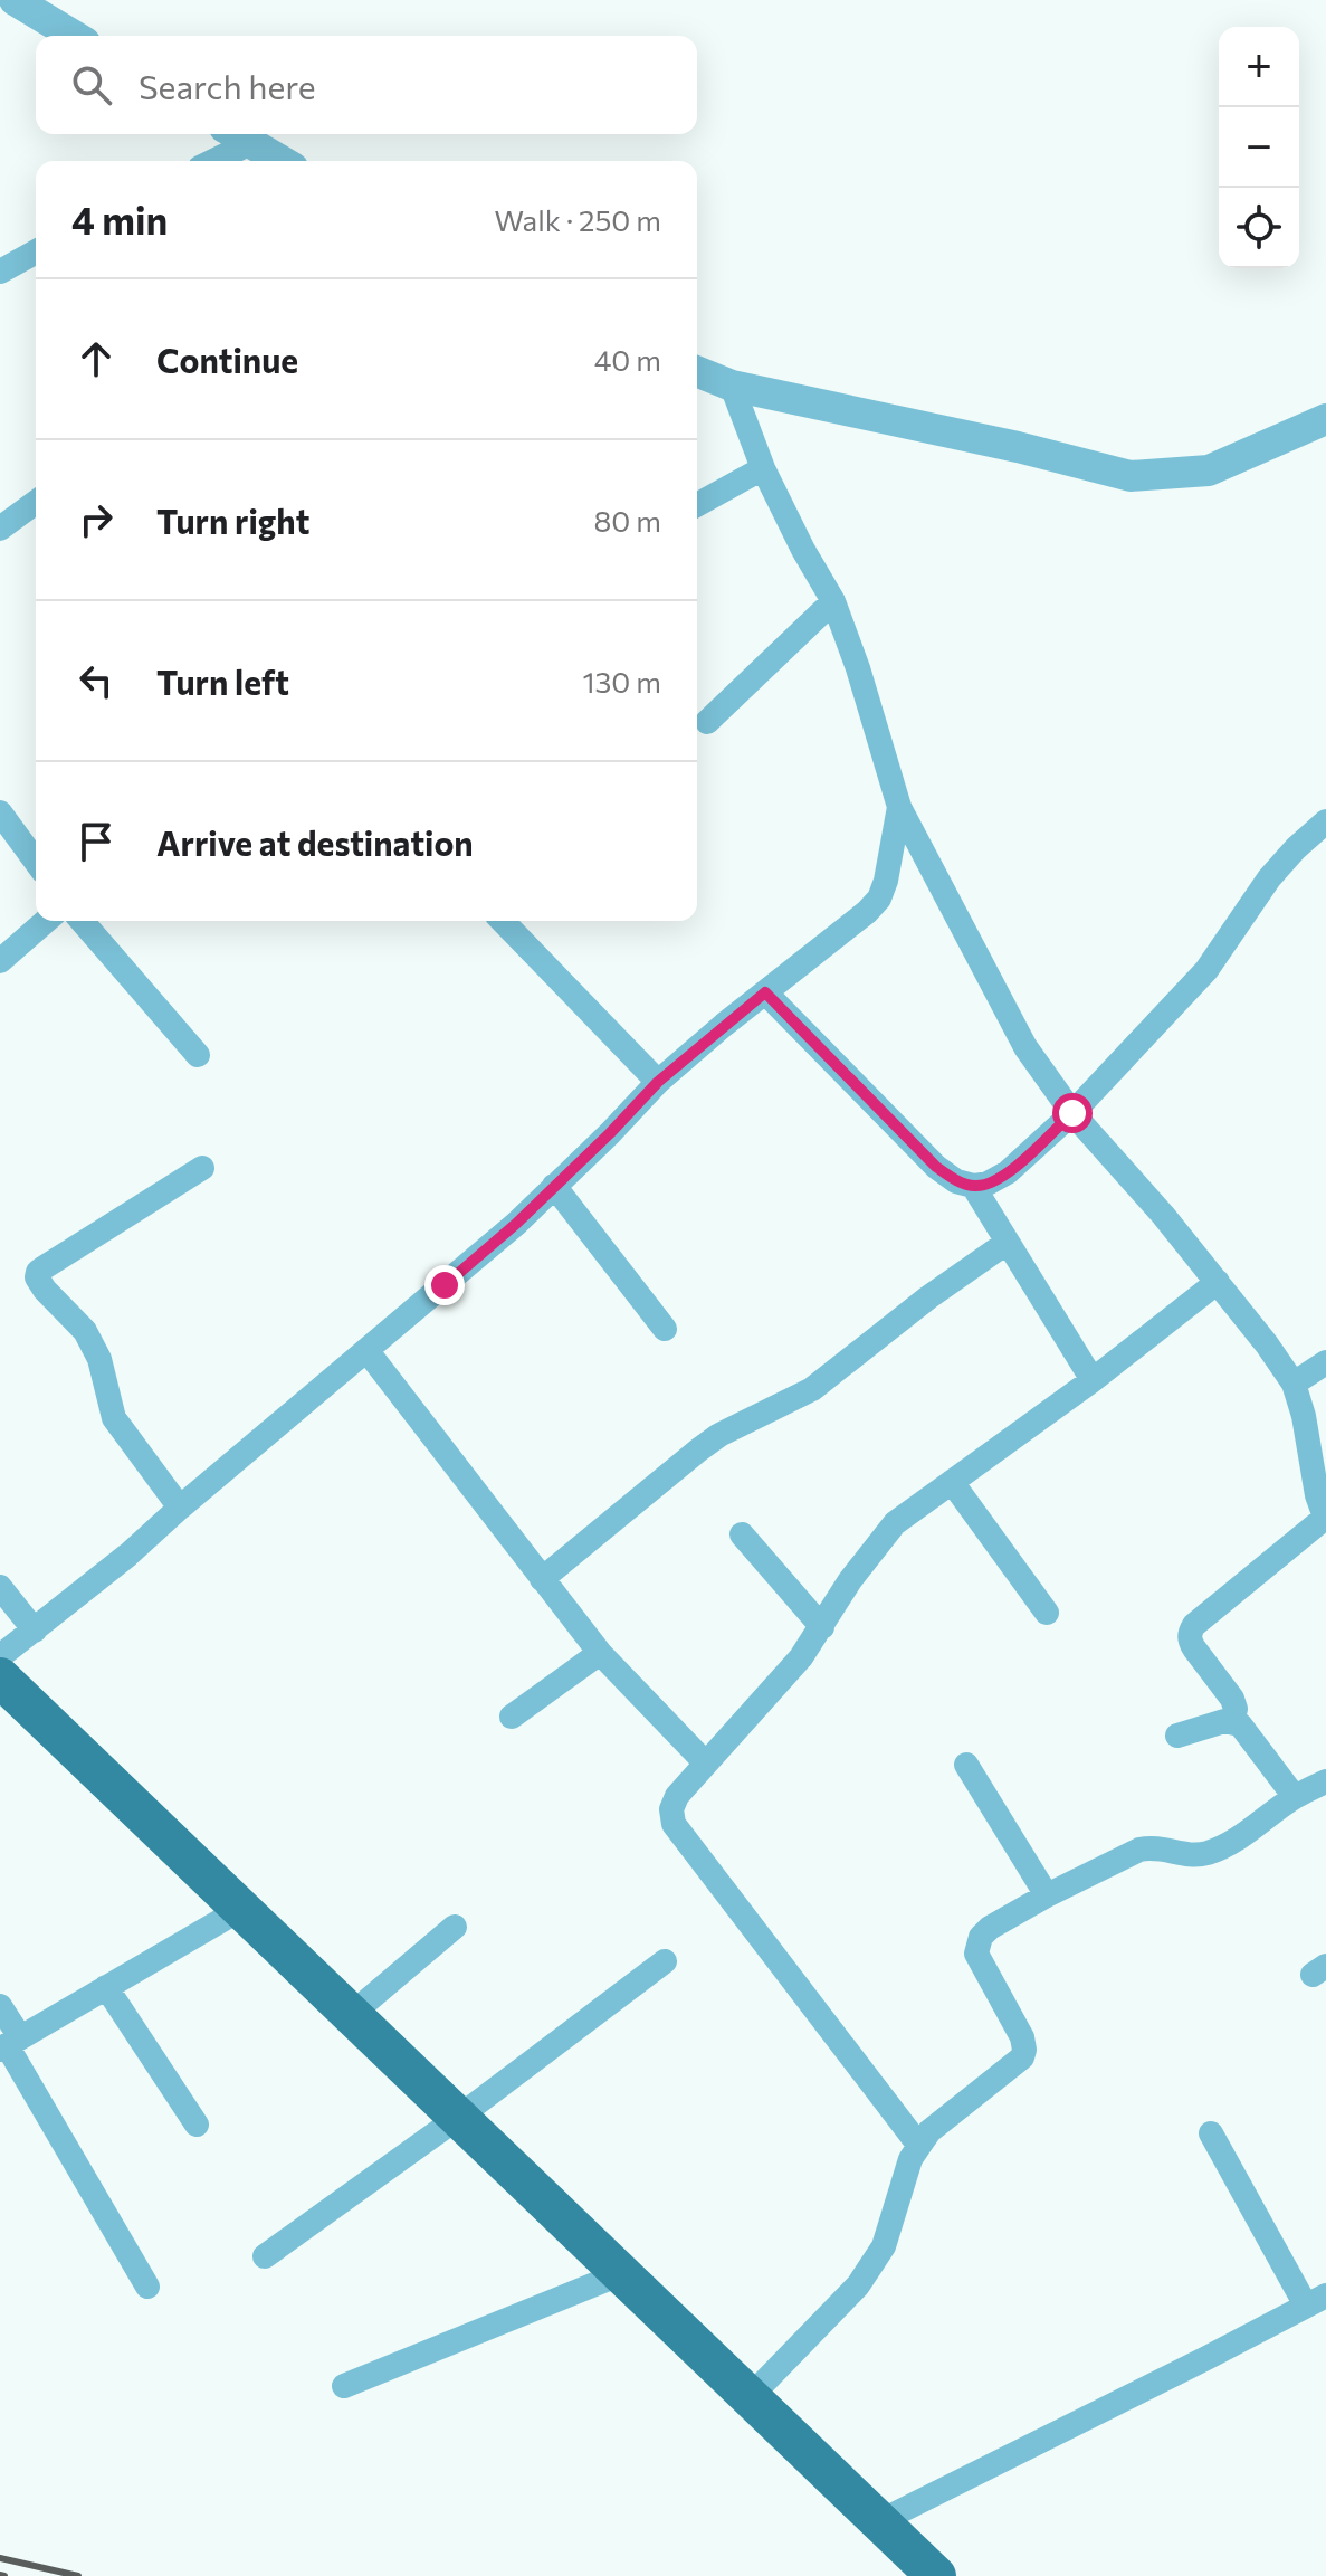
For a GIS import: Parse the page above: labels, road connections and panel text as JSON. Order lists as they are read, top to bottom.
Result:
{
  "page": {
    "map_buttons": ["+", "−"],
    "search": "Search here",
    "heading": ["4 min", "Walk · 250 m"],
    "list": [
      ["Continue", "40 m"],
      ["Turn right", "80 m"],
      ["Turn left", "130 m"],
      "Arrive at destination"
    ]
  }
}
